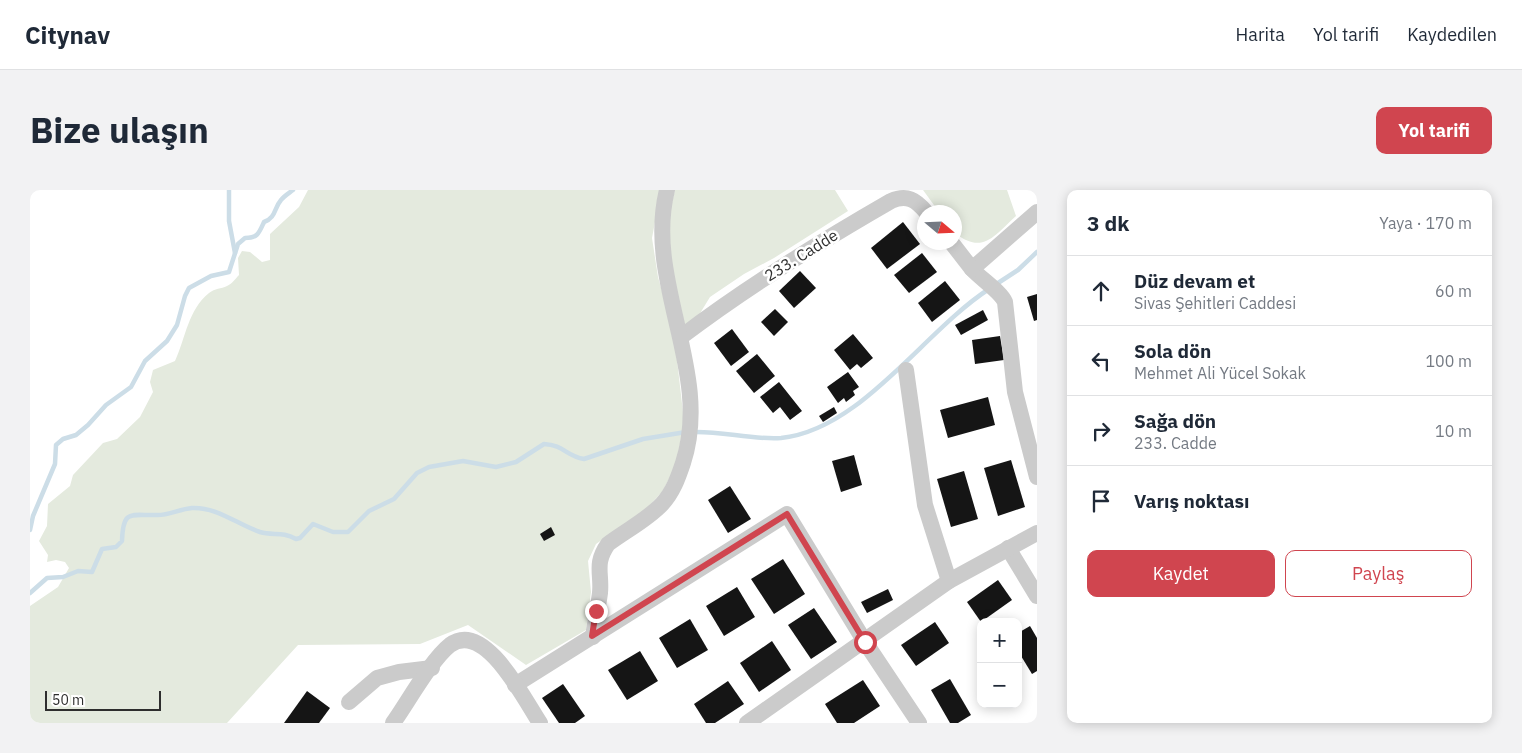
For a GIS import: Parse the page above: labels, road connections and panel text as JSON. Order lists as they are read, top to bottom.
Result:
{
  "streets": {
    "street": ["233. Cadde"]
  },
  "scale_bar": "50 m",
  "north": "right",
  "page": {
    "header": "Citynav",
    "nav": ["Harita", "Yol tarifi", "Kaydedilen"],
    "title": "Bize ulaşın",
    "buttons": [
      "Yol tarifi",
      ["Kaydet", "Paylaş"]
    ],
    "heading": ["3 dk", "Yaya · 170 m"],
    "list": [
      ["Düz devam et", "Sivas Şehitleri Caddesi", "60 m"],
      ["Sola dön", "Mehmet Ali Yücel Sokak", "100 m"],
      ["Sağa dön", "233. Cadde", "10 m"],
      "Varış noktası"
    ],
    "map_buttons": ["+", "−"],
    "scale": "50 m"
  }
}
